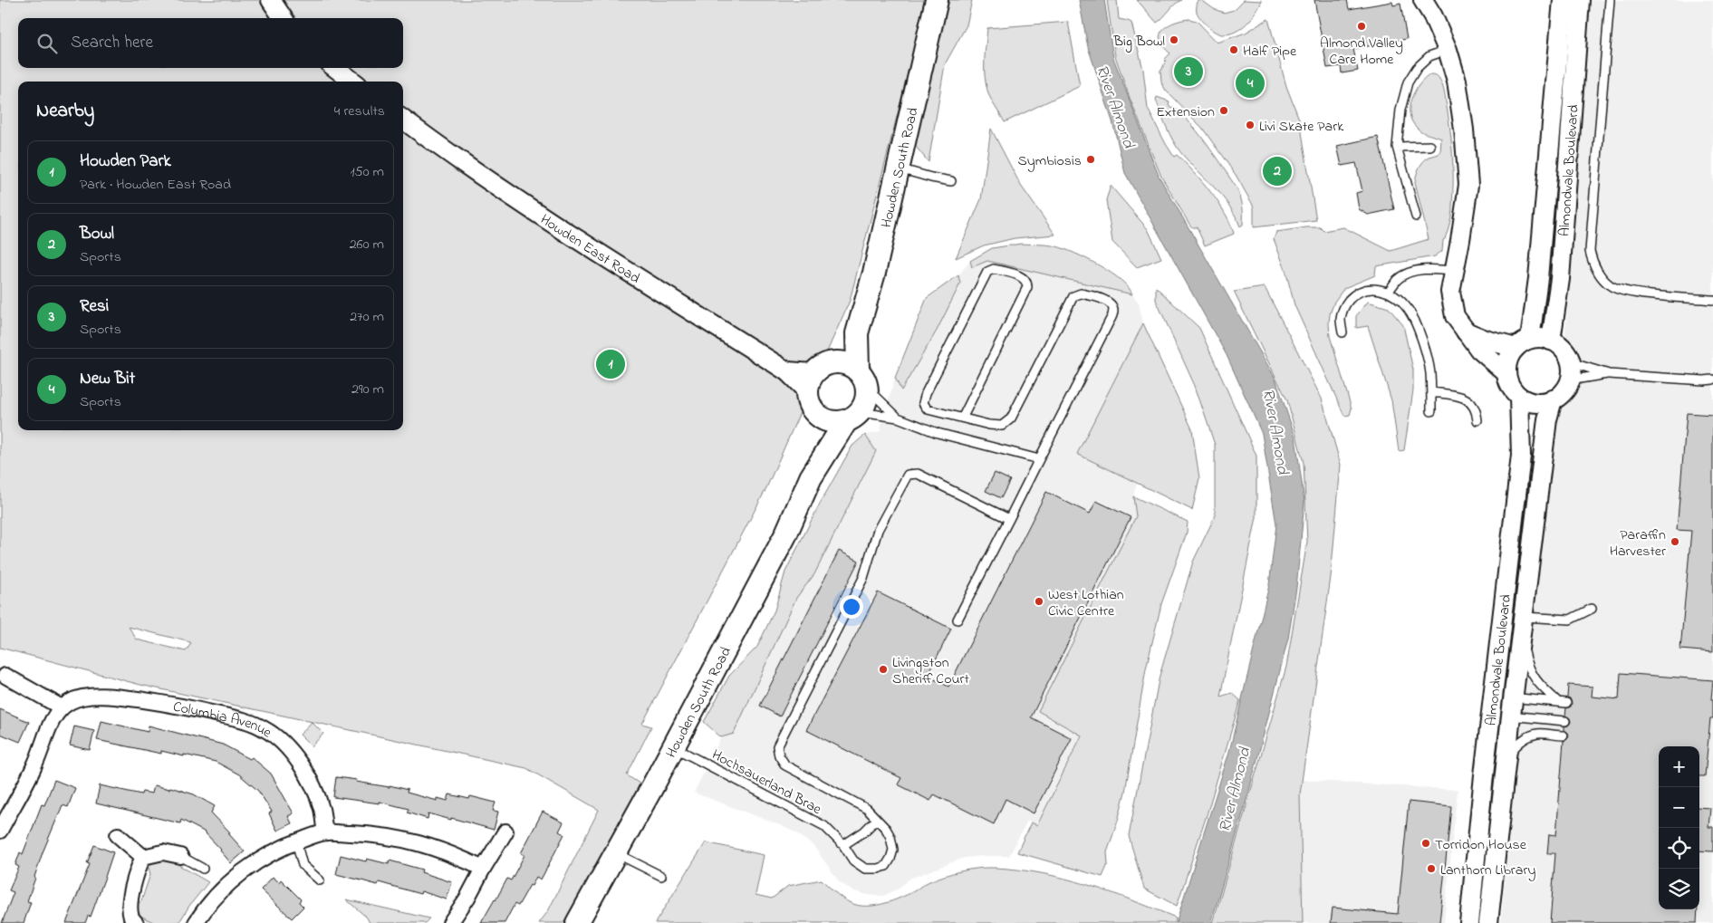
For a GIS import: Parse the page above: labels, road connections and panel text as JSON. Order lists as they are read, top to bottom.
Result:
{
  "streets": {
    "main road": ["Howden South Road"],
    "street": ["Almondvale Boulevard", "Howden East Road", "Columbia Avenue"],
    "lane": ["Hochsauerland Brae"]
  },
  "crossings": [
    ["Howden South Road", "Howden East Road"],
    ["Howden South Road", "Hochsauerland Brae"]
  ],
  "water": ["River Almond"],
  "places": [
    "Almond Valley Care Home",
    "Big Bowl",
    "Half Pipe",
    "Extension",
    "Livi Skate Park",
    "Symbiosis",
    "Paraffin Harvester",
    "West Lothian Civic Centre",
    "Livingston Sheriff Court",
    "Torridon House",
    "Lanthorn Library"
  ],
  "page": {
    "search": "Search here",
    "pins": [
      "3",
      "4",
      "2",
      "1"
    ],
    "heading": ["Nearby", "4 results"],
    "list": [
      {
        "mark": "1",
        "name": "Howden Park",
        "note": "Park · Howden East Road",
        "value": "150 m"
      },
      {
        "mark": "2",
        "name": "Bowl",
        "note": "Sports",
        "value": "260 m"
      },
      {
        "mark": "3",
        "name": "Resi",
        "note": "Sports",
        "value": "270 m"
      },
      {
        "mark": "4",
        "name": "New Bit",
        "note": "Sports",
        "value": "290 m"
      }
    ],
    "map_buttons": ["+", "−"]
  }
}
